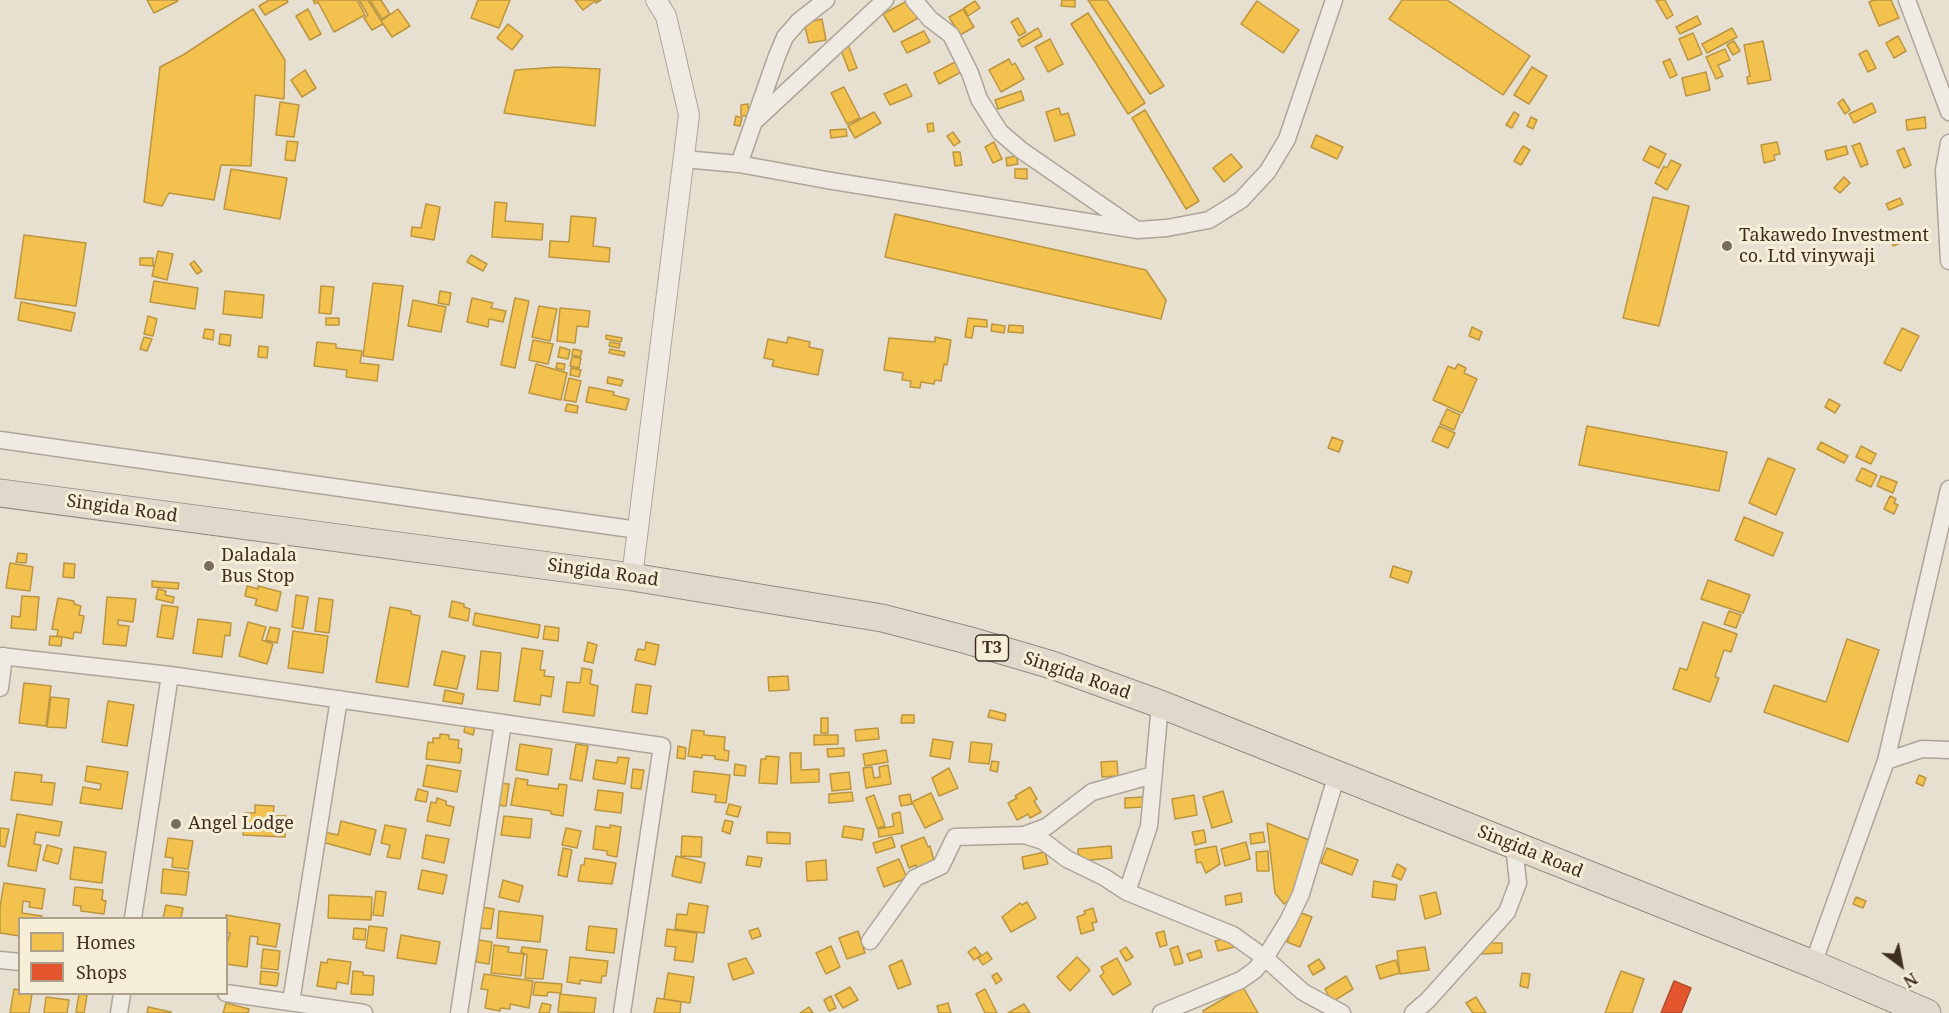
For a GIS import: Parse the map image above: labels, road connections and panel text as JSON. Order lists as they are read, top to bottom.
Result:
{
  "streets": {
    "highway": ["Singida Road", "T3"]
  },
  "places": ["Takawedo Investment co. Ltd vinywaji", "Daladala Bus Stop", "Angel Lodge"],
  "legend": ["Homes", "Shops"],
  "north": "bottom right"
}
